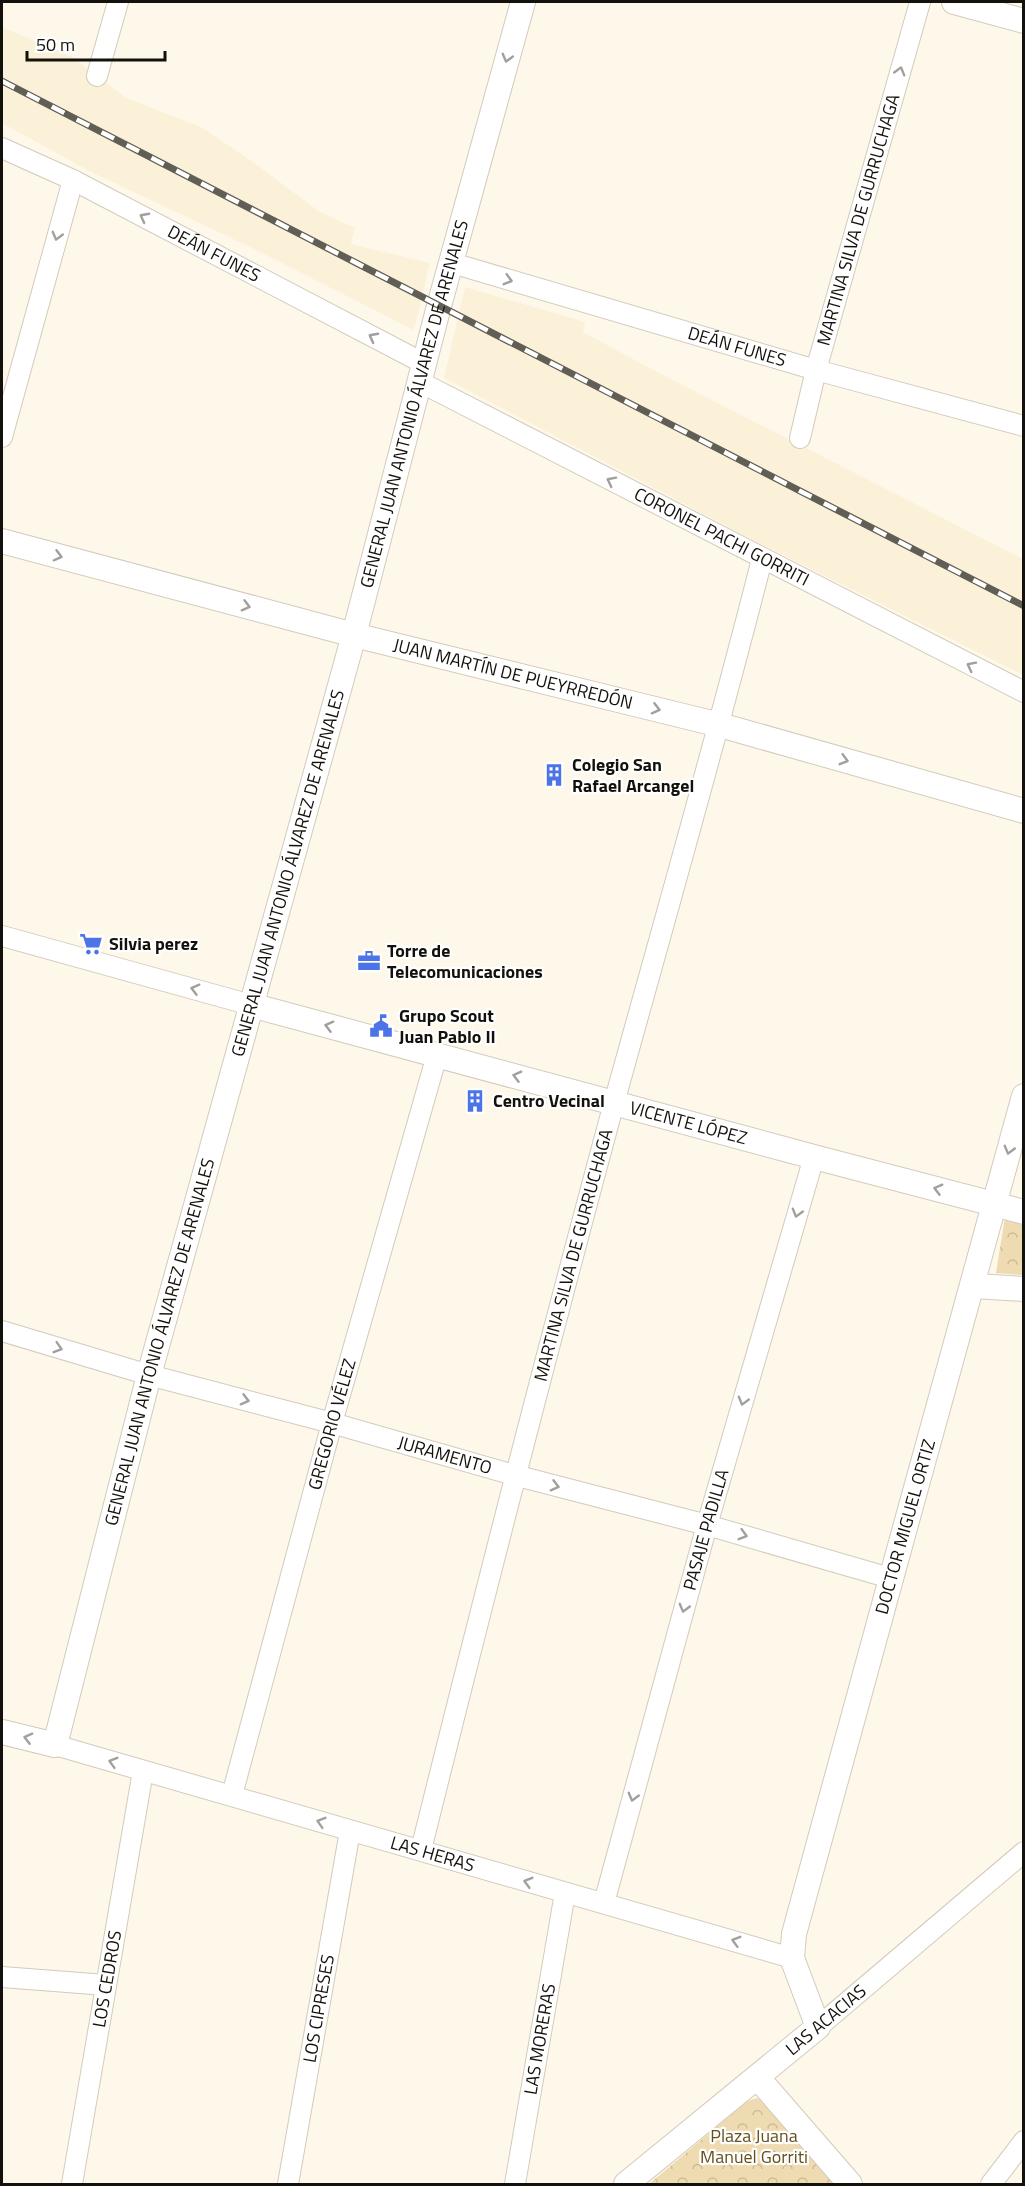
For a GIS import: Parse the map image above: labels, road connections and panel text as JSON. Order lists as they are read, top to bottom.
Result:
{
  "streets": {
    "street": [
      "MARTINA SILVA DE GURRUCHAGA",
      "DEÁN FUNES",
      "GENERAL JUAN ANTONIO ÁLVAREZ DE ARENALES",
      "CORONEL PACHI GORRITI",
      "JUAN MARTÍN DE PUEYRREDÓN",
      "VICENTE LÓPEZ",
      "GREGORIO VÉLEZ",
      "JURAMENTO",
      "DOCTOR MIGUEL ORTIZ",
      "PASAJE PADILLA",
      "LAS HERAS",
      "LOS CEDROS",
      "LOS CIPRESES",
      "LAS ACACIAS",
      "LAS MORERAS"
    ]
  },
  "crossings": [
    ["MARTINA SILVA DE GURRUCHAGA", "DEÁN FUNES"],
    ["MARTINA SILVA DE GURRUCHAGA", "CORONEL PACHI GORRITI"],
    ["MARTINA SILVA DE GURRUCHAGA", "JUAN MARTÍN DE PUEYRREDÓN"],
    ["MARTINA SILVA DE GURRUCHAGA", "VICENTE LÓPEZ"],
    ["MARTINA SILVA DE GURRUCHAGA", "JURAMENTO"],
    ["MARTINA SILVA DE GURRUCHAGA", "LAS HERAS"],
    ["DEÁN FUNES", "GENERAL JUAN ANTONIO ÁLVAREZ DE ARENALES"],
    ["DEÁN FUNES", "CORONEL PACHI GORRITI"],
    ["GENERAL JUAN ANTONIO ÁLVAREZ DE ARENALES", "CORONEL PACHI GORRITI"],
    ["GENERAL JUAN ANTONIO ÁLVAREZ DE ARENALES", "JUAN MARTÍN DE PUEYRREDÓN"],
    ["GENERAL JUAN ANTONIO ÁLVAREZ DE ARENALES", "VICENTE LÓPEZ"],
    ["GENERAL JUAN ANTONIO ÁLVAREZ DE ARENALES", "JURAMENTO"],
    ["GENERAL JUAN ANTONIO ÁLVAREZ DE ARENALES", "LAS HERAS"],
    ["VICENTE LÓPEZ", "GREGORIO VÉLEZ"],
    ["VICENTE LÓPEZ", "DOCTOR MIGUEL ORTIZ"],
    ["VICENTE LÓPEZ", "PASAJE PADILLA"],
    ["GREGORIO VÉLEZ", "JURAMENTO"],
    ["GREGORIO VÉLEZ", "LAS HERAS"],
    ["JURAMENTO", "DOCTOR MIGUEL ORTIZ"],
    ["JURAMENTO", "PASAJE PADILLA"],
    ["DOCTOR MIGUEL ORTIZ", "LAS HERAS"],
    ["PASAJE PADILLA", "LAS HERAS"],
    ["LAS HERAS", "LOS CEDROS"],
    ["LAS HERAS", "LOS CIPRESES"],
    ["LAS HERAS", "LAS MORERAS"]
  ],
  "one_way": [
    "CORONEL PACHI GORRITI",
    "JUAN MARTÍN DE PUEYRREDÓN",
    "VICENTE LÓPEZ",
    "JURAMENTO",
    "PASAJE PADILLA",
    "LAS HERAS"
  ],
  "parks": ["Plaza Juana Manuel Gorriti"],
  "places": {
    "building": ["Colegio San Rafael Arcangel", "Centro Vecinal"],
    "supermarket": ["Silvia perez"],
    "office": ["Torre de Telecomunicaciones"],
    "public building": ["Grupo Scout Juan Pablo II"]
  },
  "scale_bar": "50 m"
}
